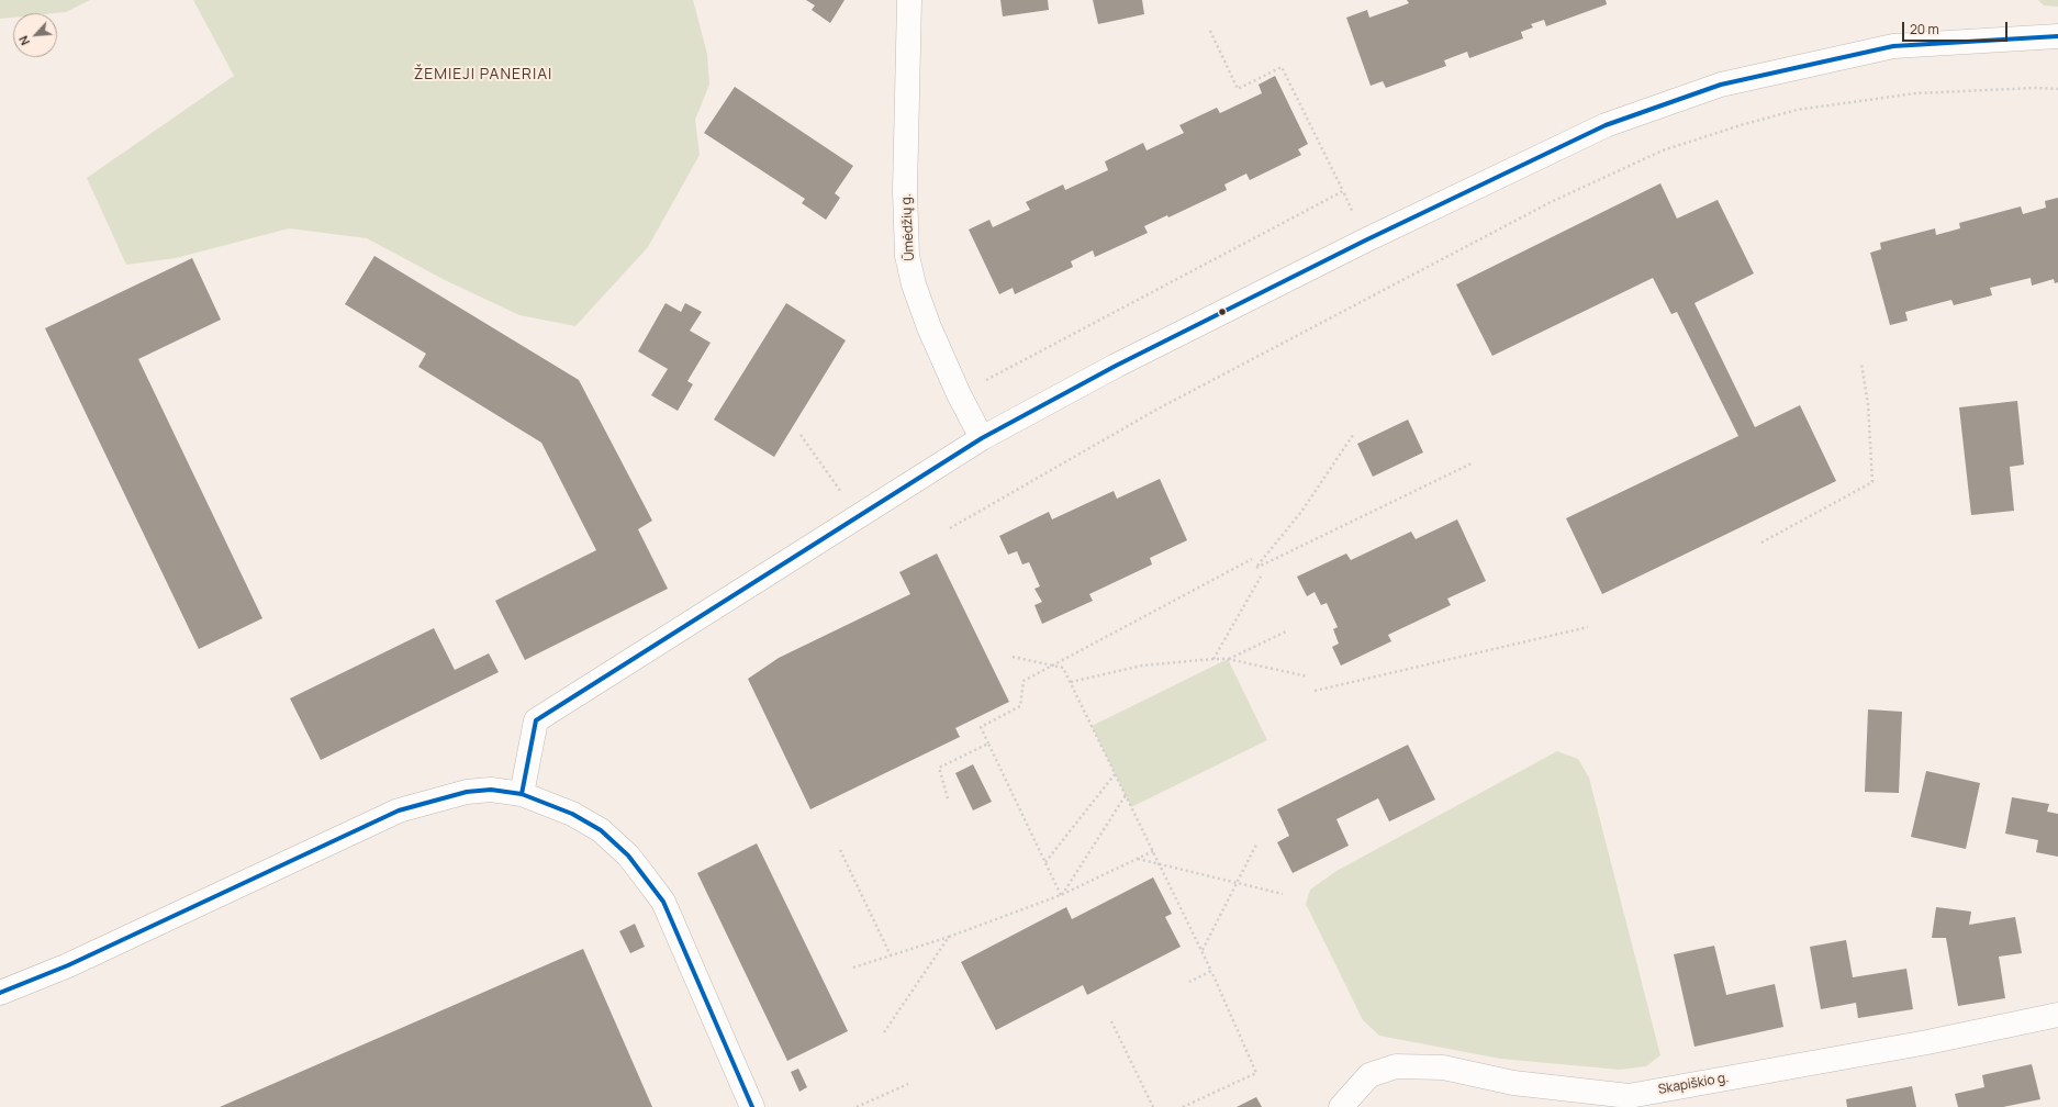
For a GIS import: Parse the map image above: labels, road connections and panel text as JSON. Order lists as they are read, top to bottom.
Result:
{
  "streets": {
    "street": ["Ūmėdžių g.", "Skapiškio g."]
  },
  "districts": ["ŽEMIEJI PANERIAI"],
  "scale_bar": "20 m",
  "north": "bottom left"
}
